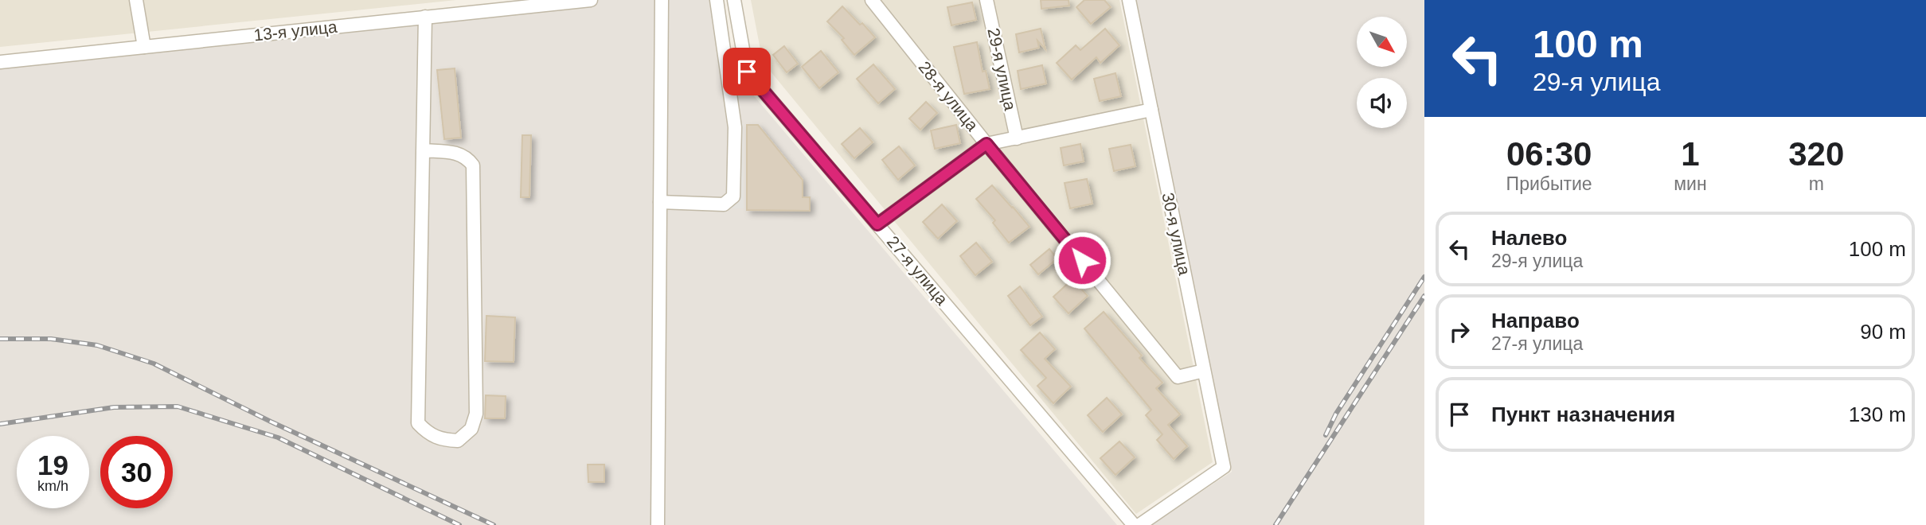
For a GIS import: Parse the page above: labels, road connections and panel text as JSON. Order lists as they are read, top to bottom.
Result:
{
  "streets": {
    "street": [
      "13-я улица",
      "29-я улица",
      "28-я улица",
      "30-я улица",
      "27-я улица"
    ]
  },
  "crossings": [
    ["28-я улица", "30-я улица"]
  ],
  "north": "bottom right",
  "page": {
    "turn": ["100 m", "29-я улица"],
    "eta": [
      "06:30",
      "Прибытие",
      "1",
      "мин",
      "320",
      "m"
    ],
    "list": [
      {
        "name": "Налево",
        "note": "29-я улица",
        "value": "100 m"
      },
      {
        "name": "Направо",
        "note": "27-я улица",
        "value": "90 m"
      },
      {
        "name": "Пункт назначения",
        "value": "130 m"
      }
    ],
    "speed": "19 km/h",
    "limit": "30"
  }
}
